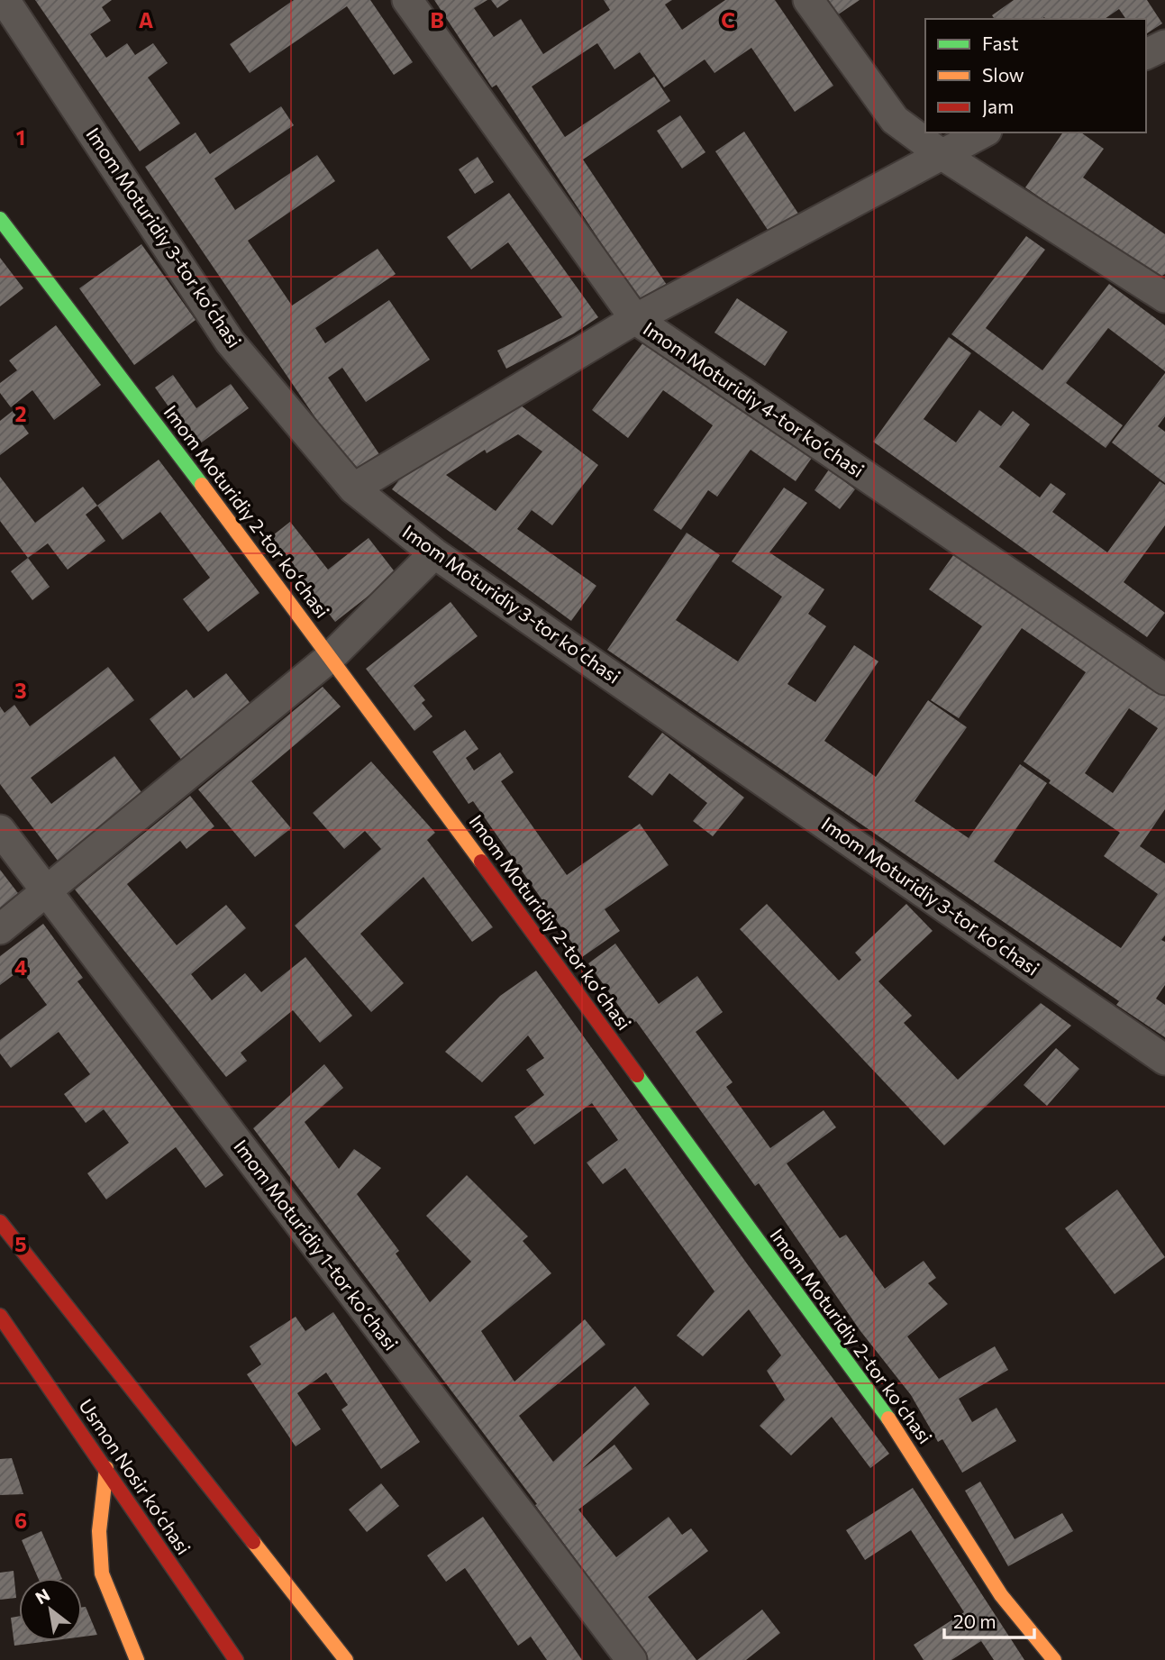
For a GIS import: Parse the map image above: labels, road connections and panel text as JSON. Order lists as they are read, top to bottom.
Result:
{
  "streets": {
    "street": [
      "Imom Moturidiy 3-tor koʻchasi",
      "Imom Moturidiy 4-tor koʻchasi",
      "Imom Moturidiy 2-tor koʻchasi",
      "Imom Moturidiy 1-tor koʻchasi",
      "Usmon Nosir ko‘chasi"
    ]
  },
  "legend": ["Fast", "Slow", "Jam"],
  "scale_bar": "20 m",
  "north": "top left",
  "grid": {
    "columns": ["A", "B", "C"],
    "rows": [
      "1",
      "2",
      "3",
      "4",
      "5",
      "6"
    ]
  }
}
